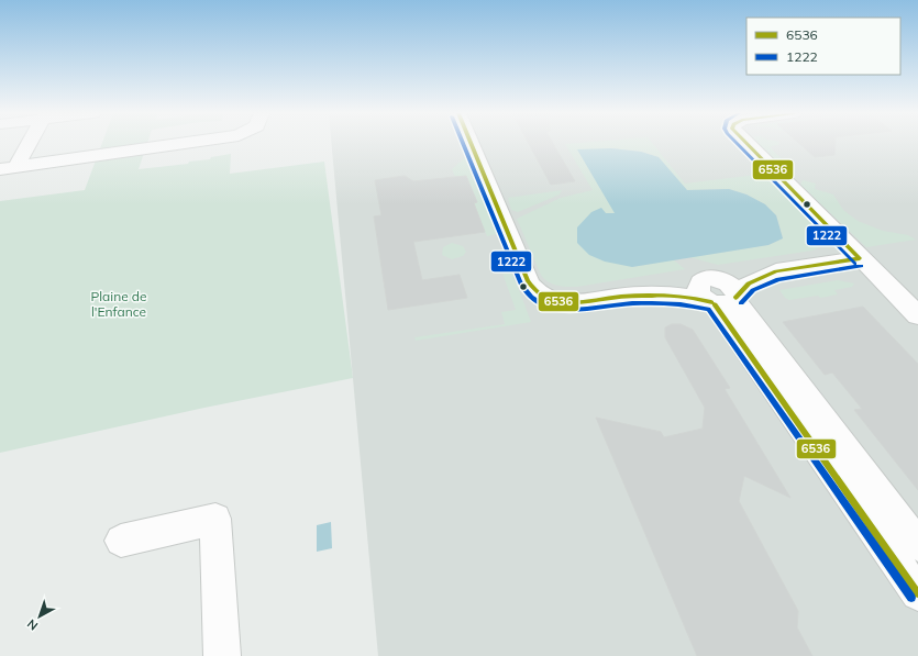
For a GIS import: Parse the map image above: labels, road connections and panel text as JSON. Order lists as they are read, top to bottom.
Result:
{
  "parks": ["Plaine de l'Enfance"],
  "lines": ["transit line 6536", "transit line 1222"],
  "legend": ["6536", "1222"],
  "north": "bottom left"
}
